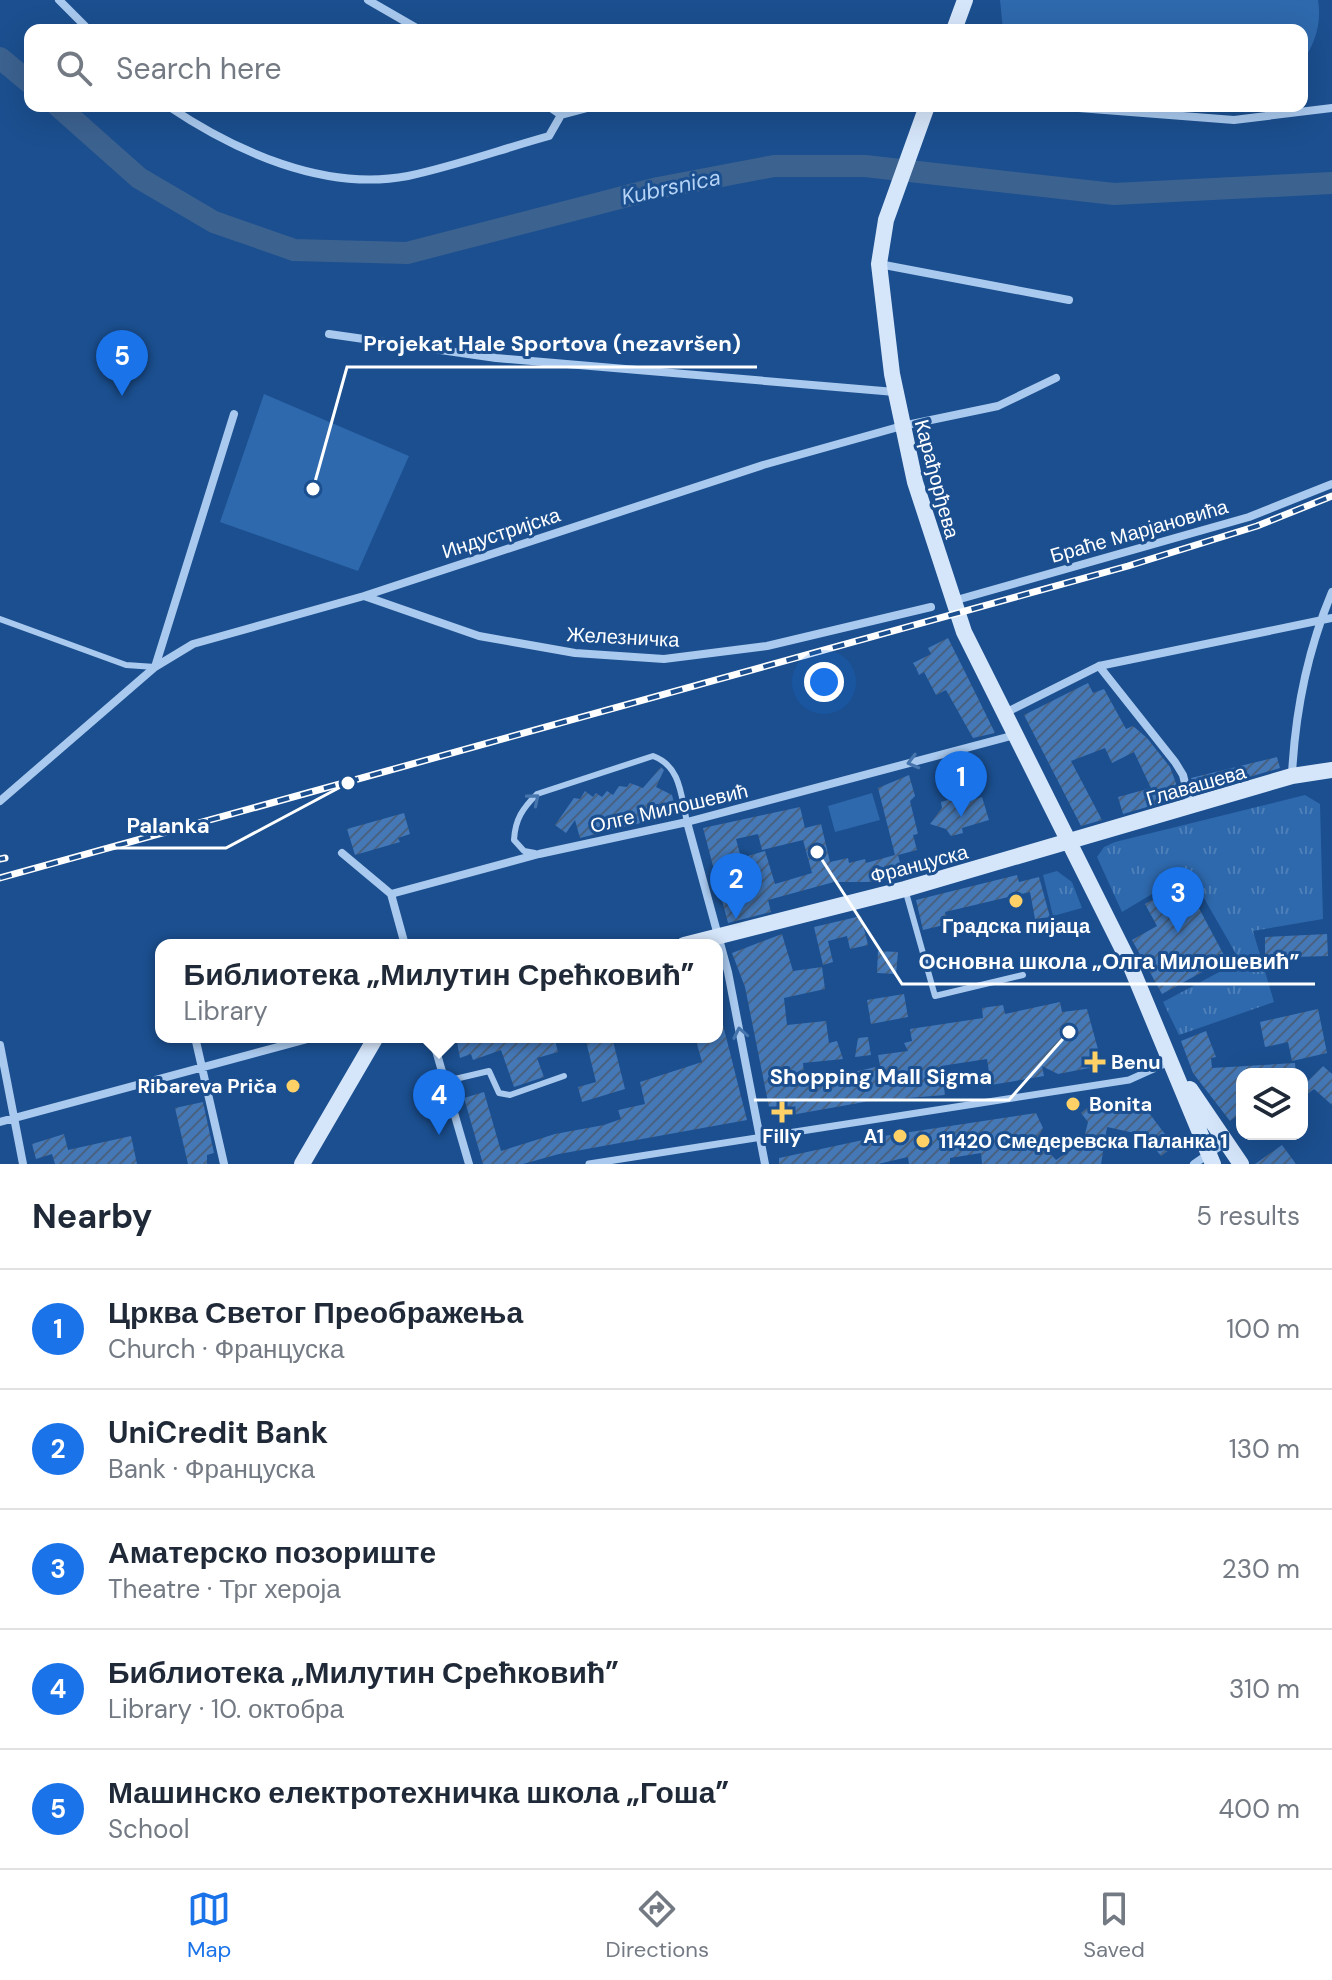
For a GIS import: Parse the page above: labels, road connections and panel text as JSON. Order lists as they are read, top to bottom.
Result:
{
  "streets": {
    "main road": ["Карађорђева", "Главашева", "Француска"],
    "street": [
      "Браће Марјановића",
      "Индустријска",
      "Железничка",
      "Олге Милошевић"
    ]
  },
  "crossings": [
    ["Карађорђева", "Браће Марјановића"],
    ["Карађорђева", "Индустријска"],
    ["Карађорђева", "Главашева"],
    ["Карађорђева", "Олге Милошевић"],
    ["Карађорђева", "Француска"],
    ["Индустријска", "Железничка"],
    ["Главашева", "Француска"]
  ],
  "one_way": ["Олге Милошевић"],
  "water": ["Kubrsnica"],
  "places": {
    "other": [
      "Projekat Hale Sportova (nezavršen)",
      "Palanka",
      "Основна школа „Олга Милошевић”",
      "Градска пијаца",
      "Shopping Mall Sigma",
      "Ribareva Priča",
      "Bonita",
      "A1",
      "11420 Смедеревска Паланка 1"
    ],
    "health": ["Benu", "Filly"]
  },
  "page": {
    "search": "Search here",
    "pins": [
      "5",
      "1",
      "2",
      "3",
      "4"
    ],
    "popup": ["Библиотека „Милутин Срећковић”", "Library"],
    "heading": ["Nearby", "5 results"],
    "list": [
      {
        "mark": "1",
        "name": "Црква Светог Преображења",
        "note": "Church · Француска",
        "value": "100 m"
      },
      {
        "mark": "2",
        "name": "UniCredit Bank",
        "note": "Bank · Француска",
        "value": "130 m"
      },
      {
        "mark": "3",
        "name": "Аматерско позориште",
        "note": "Theatre · Трг хероја",
        "value": "230 m"
      },
      {
        "mark": "4",
        "name": "Библиотека „Милутин Срећковић”",
        "note": "Library · 10. октобра",
        "value": "310 m"
      },
      {
        "mark": "5",
        "name": "Машинско електротехничка школа „Гоша”",
        "note": "School",
        "value": "400 m"
      }
    ],
    "nav": ["Map", "Directions", "Saved"]
  }
}
